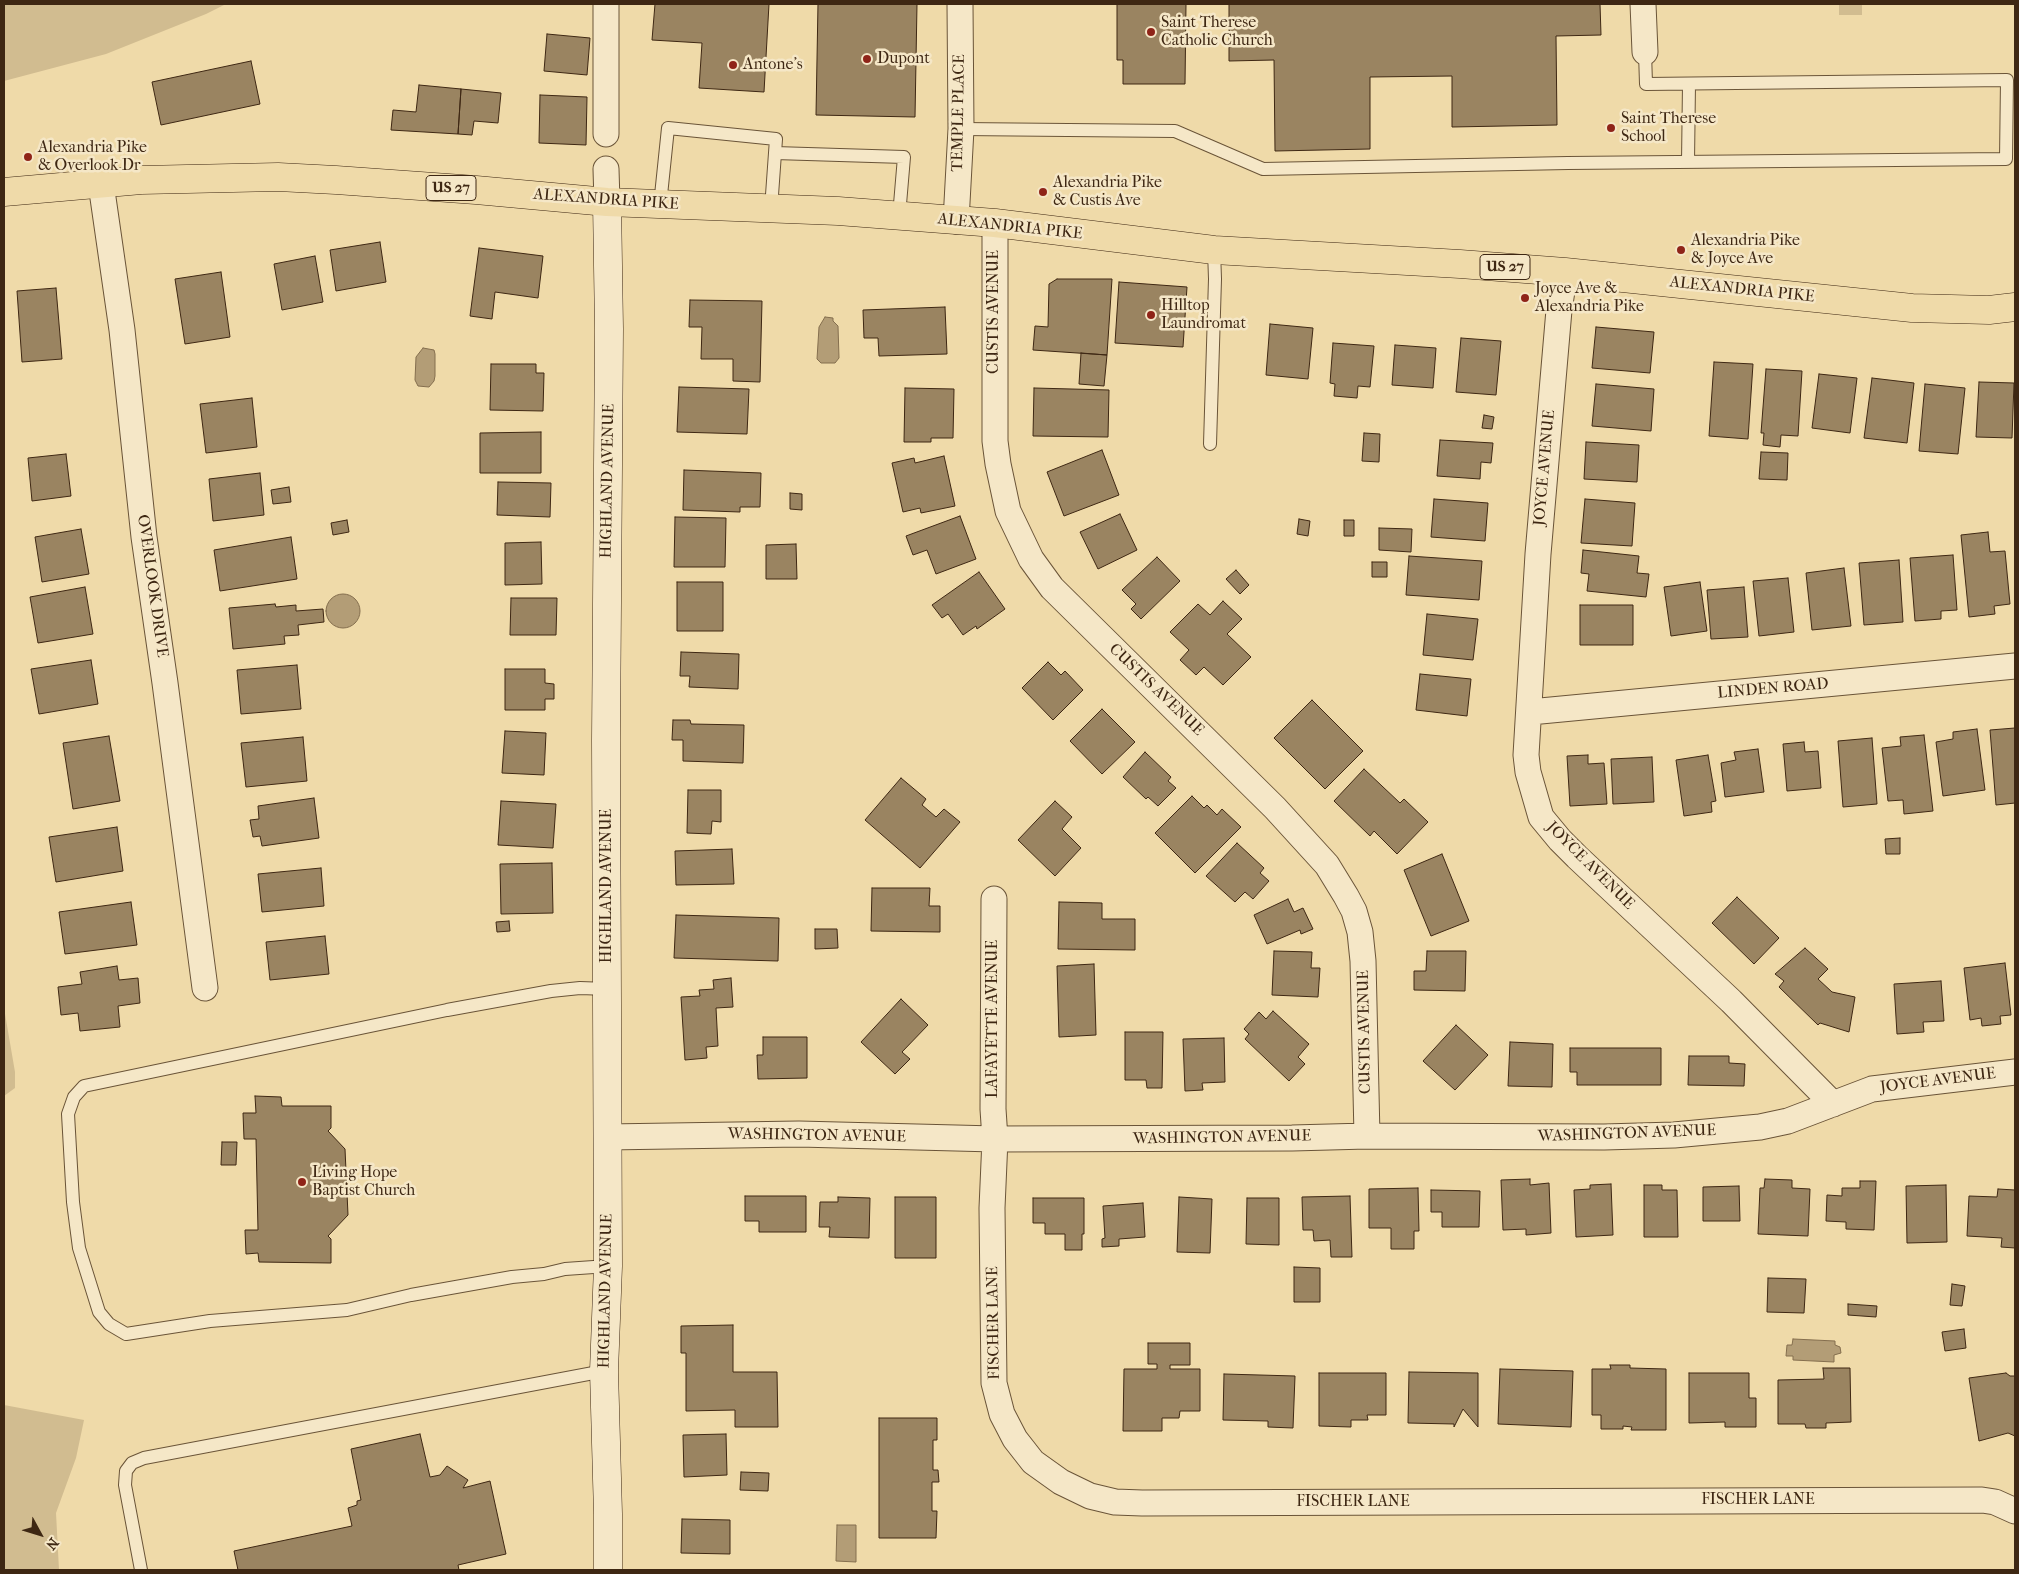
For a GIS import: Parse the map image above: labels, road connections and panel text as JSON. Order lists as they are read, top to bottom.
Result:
{
  "streets": {
    "main road": ["US 27", "ALEXANDRIA PIKE"],
    "street": [
      "TEMPLE PLACE",
      "CUSTIS AVENUE",
      "JOYCE AVENUE",
      "HIGHLAND AVENUE",
      "OVERLOOK DRIVE",
      "LINDEN ROAD",
      "LAFAYETTE AVENUE",
      "WASHINGTON AVENUE",
      "FISCHER LANE"
    ]
  },
  "crossings": [
    ["TEMPLE PLACE", "ALEXANDRIA PIKE"],
    ["ALEXANDRIA PIKE", "CUSTIS AVENUE"],
    ["ALEXANDRIA PIKE", "JOYCE AVENUE"],
    ["ALEXANDRIA PIKE", "HIGHLAND AVENUE"],
    ["ALEXANDRIA PIKE", "OVERLOOK DRIVE"],
    ["CUSTIS AVENUE", "WASHINGTON AVENUE"],
    ["JOYCE AVENUE", "LINDEN ROAD"],
    ["JOYCE AVENUE", "WASHINGTON AVENUE"],
    ["HIGHLAND AVENUE", "WASHINGTON AVENUE"],
    ["LAFAYETTE AVENUE", "WASHINGTON AVENUE"],
    ["LAFAYETTE AVENUE", "FISCHER LANE"],
    ["WASHINGTON AVENUE", "FISCHER LANE"]
  ],
  "places": [
    "Saint Therese Catholic Church",
    "Dupont",
    "Antone's",
    "Saint Therese School",
    "Alexandria Pike & Overlook Dr",
    "Alexandria Pike & Custis Ave",
    "Alexandria Pike & Joyce Ave",
    "Joyce Ave & Alexandria Pike",
    "Hilltop Laundromat",
    "Living Hope Baptist Church"
  ],
  "north": "bottom right"
}
